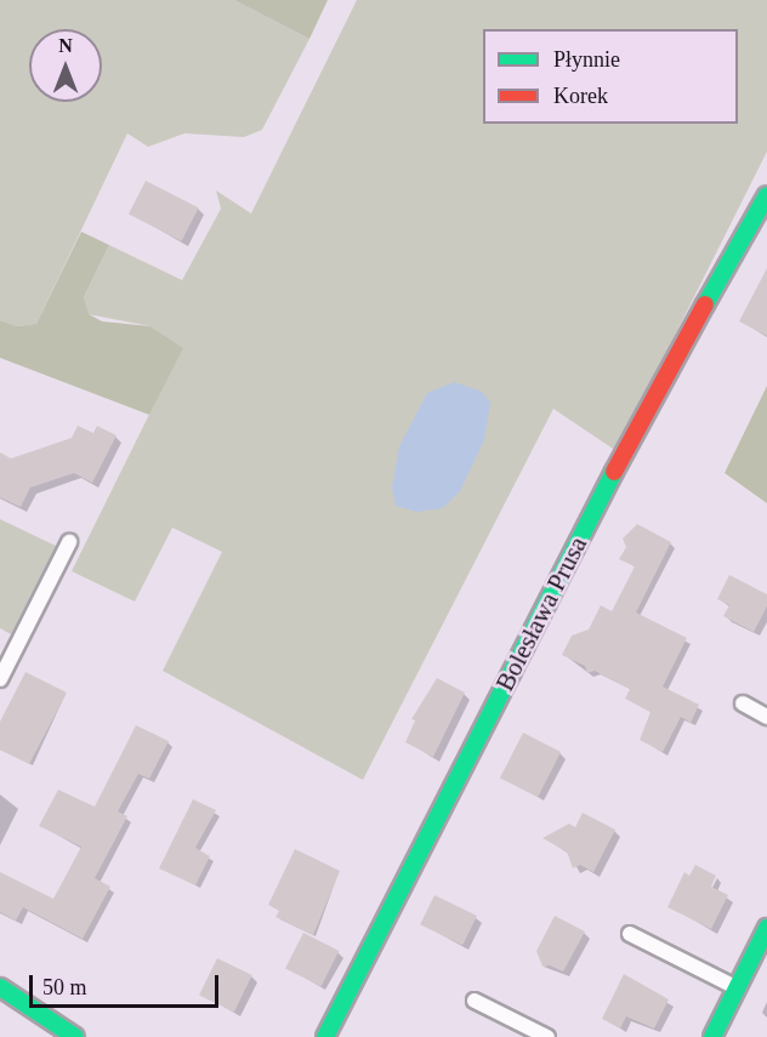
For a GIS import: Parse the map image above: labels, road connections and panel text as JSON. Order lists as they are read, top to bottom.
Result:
{
  "streets": {
    "street": ["Bolesława Prusa"]
  },
  "legend": ["Płynnie", "Korek"],
  "scale_bar": "50 m",
  "north": "top"
}
